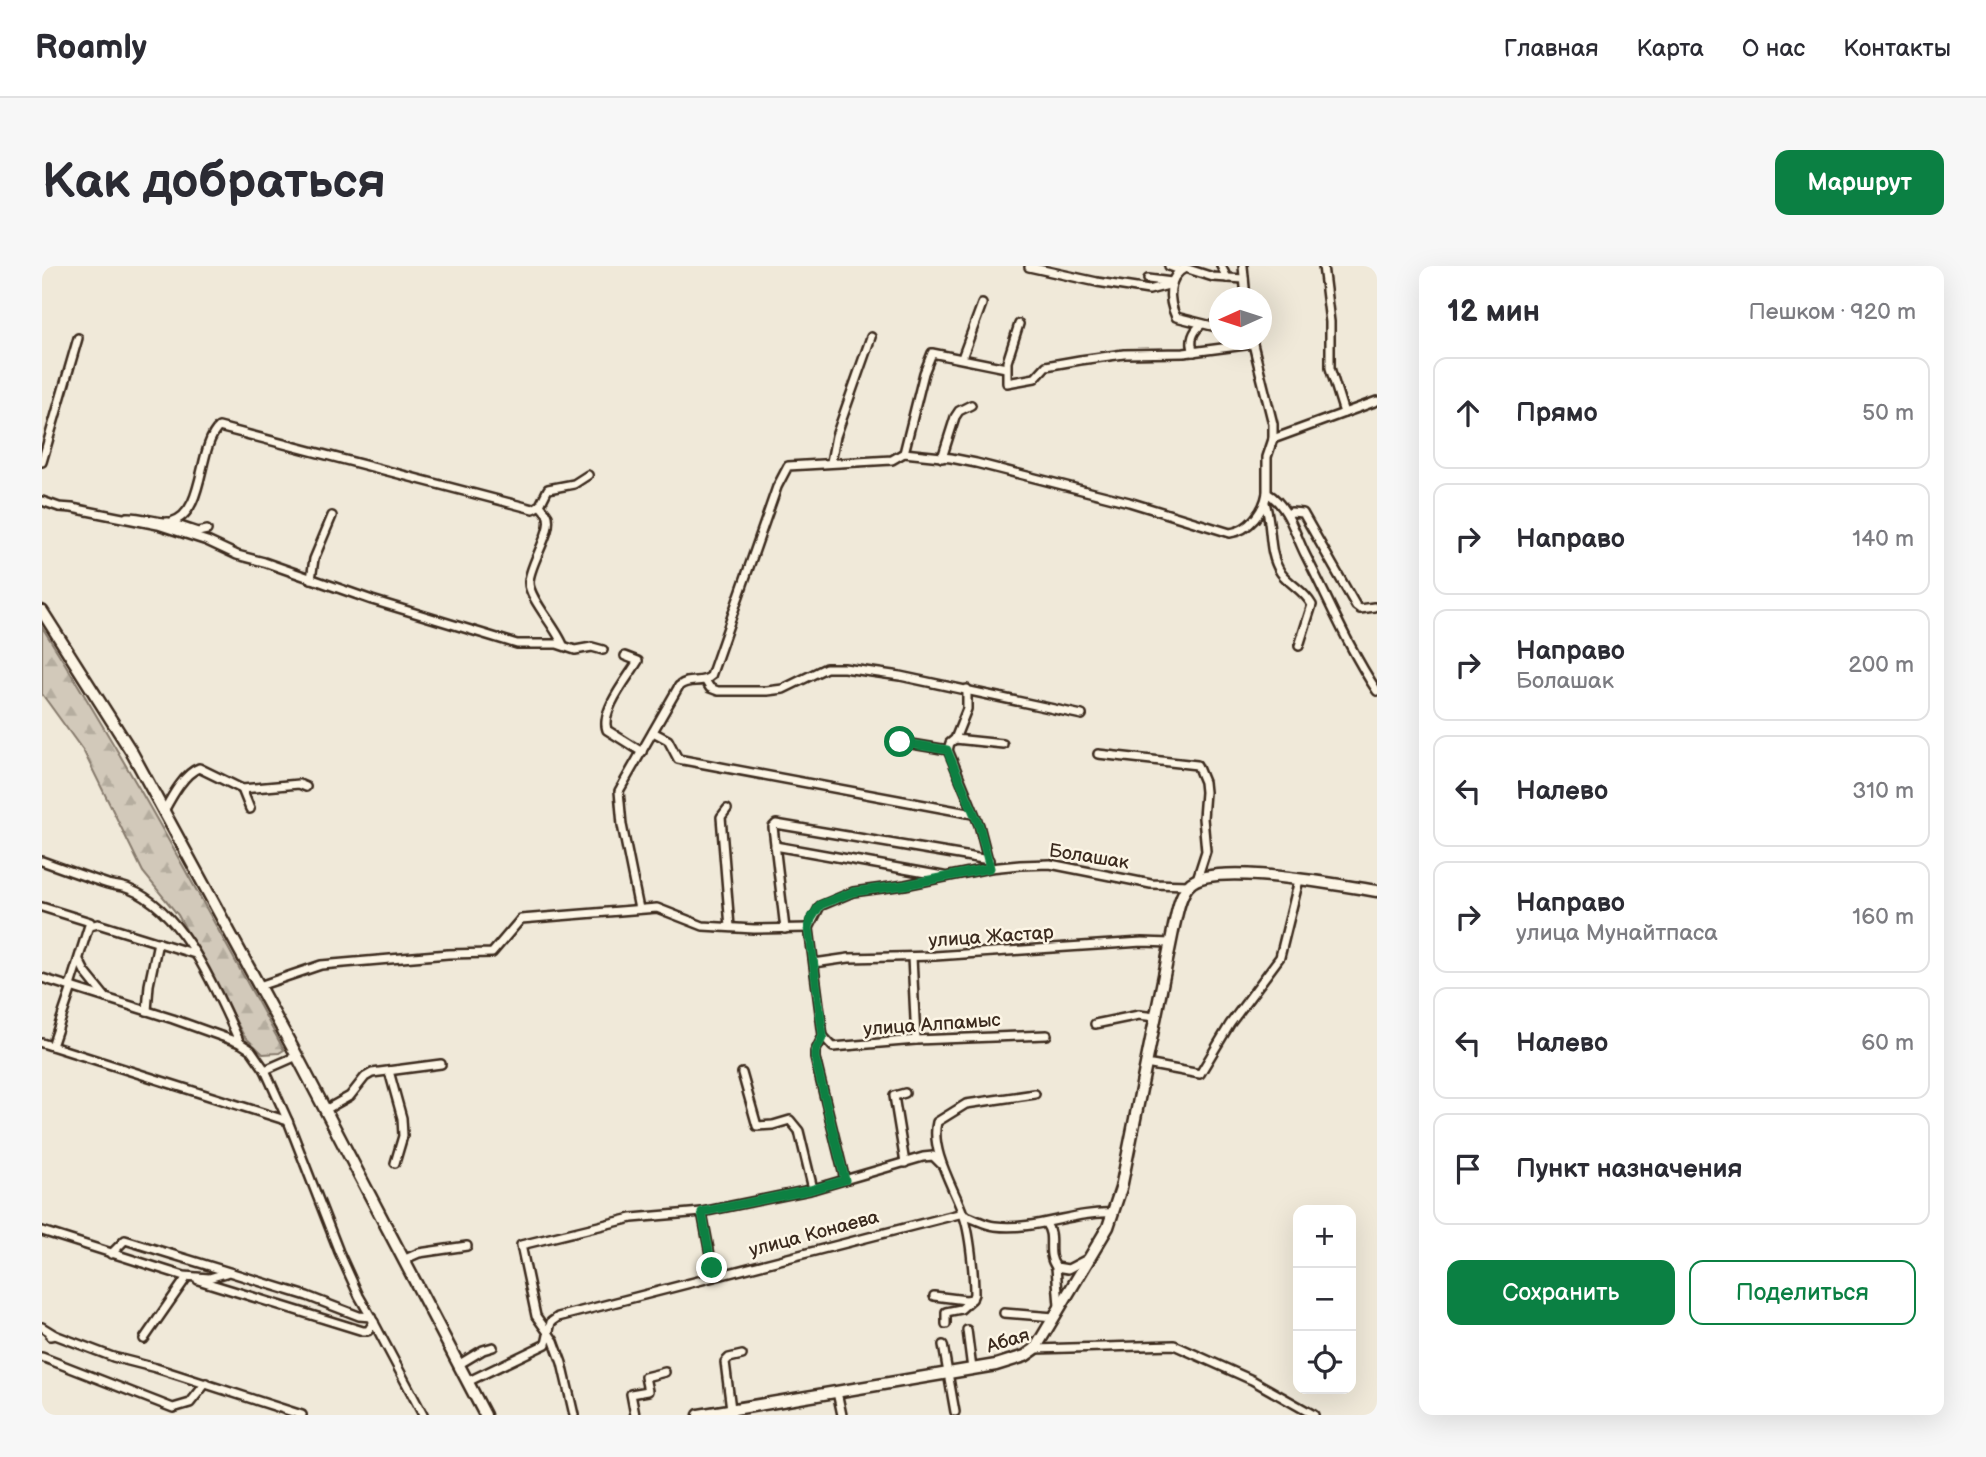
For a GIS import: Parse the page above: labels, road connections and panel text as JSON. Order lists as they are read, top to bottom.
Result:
{
  "streets": {
    "street": [
      "Болашак",
      "улица Жастар",
      "улица Алпамыс",
      "улица Конаева",
      "Абая"
    ]
  },
  "north": "left",
  "page": {
    "header": "Roamly",
    "nav": [
      "Главная",
      "Карта",
      "О нас",
      "Контакты"
    ],
    "buttons": [
      "Маршрут",
      ["Сохранить", "Поделиться"]
    ],
    "title": "Как добраться",
    "heading": ["12 мин", "Пешком · 920 m"],
    "list": [
      ["Прямо", "50 m"],
      ["Направо", "140 m"],
      ["Направо", "Болашак", "200 m"],
      ["Налево", "310 m"],
      ["Направо", "улица Мунайтпаса", "160 m"],
      ["Налево", "60 m"],
      "Пункт назначения"
    ],
    "map_buttons": ["+", "−"]
  }
}
